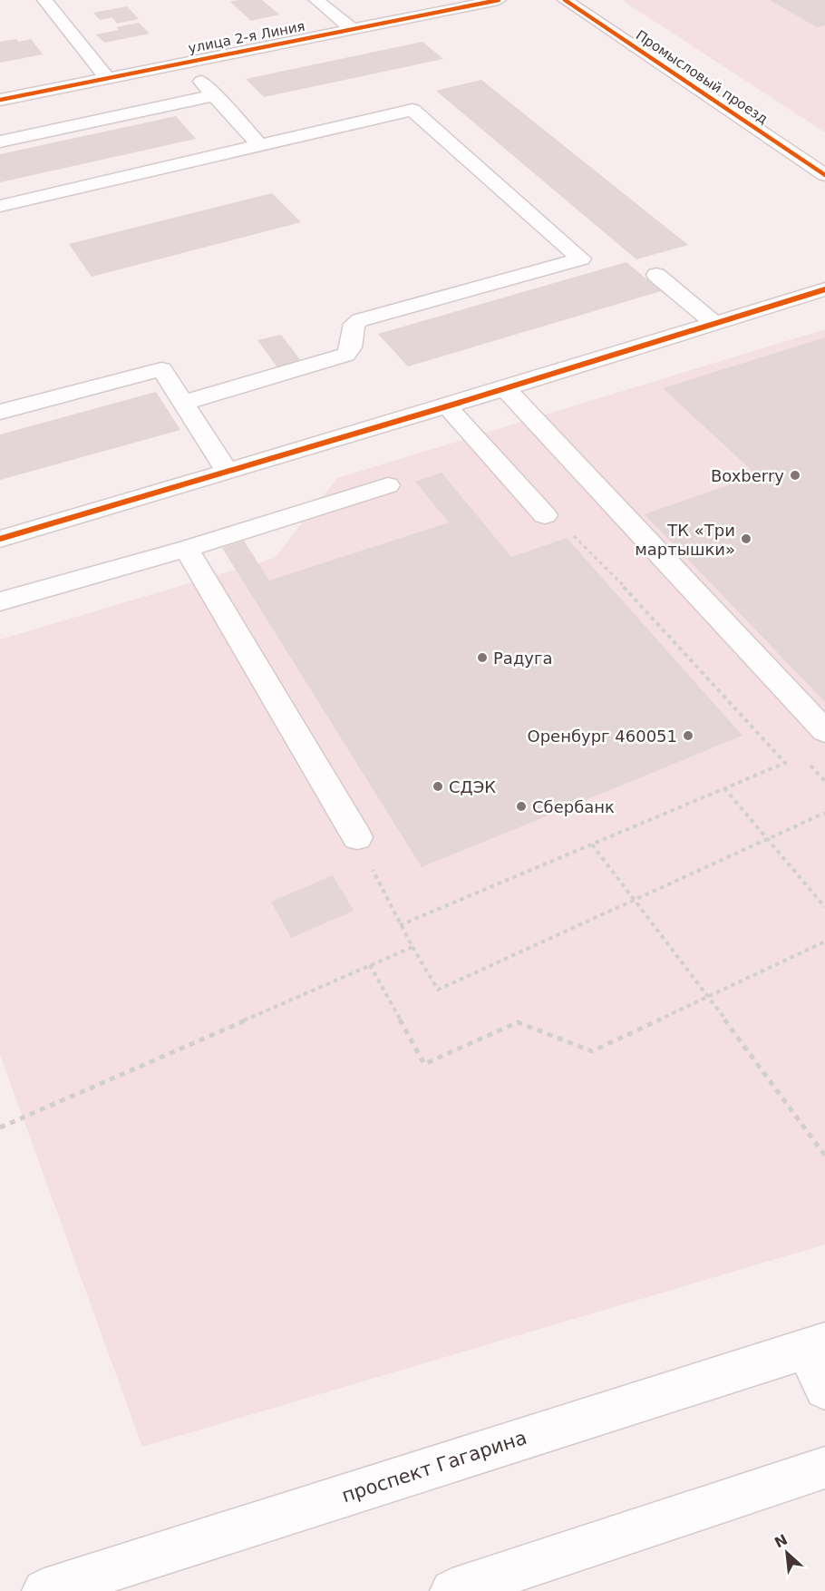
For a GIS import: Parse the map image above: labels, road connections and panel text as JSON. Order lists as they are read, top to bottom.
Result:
{
  "streets": {
    "street": ["улица 2-я Линия", "Промысловый проезд", "проспект Гагарина"]
  },
  "places": [
    "Boxberry",
    "ТК «Три мартышки»",
    "Радуга",
    "Оренбург 460051",
    "СДЭК",
    "Сбербанк"
  ],
  "north": "top left"
}
